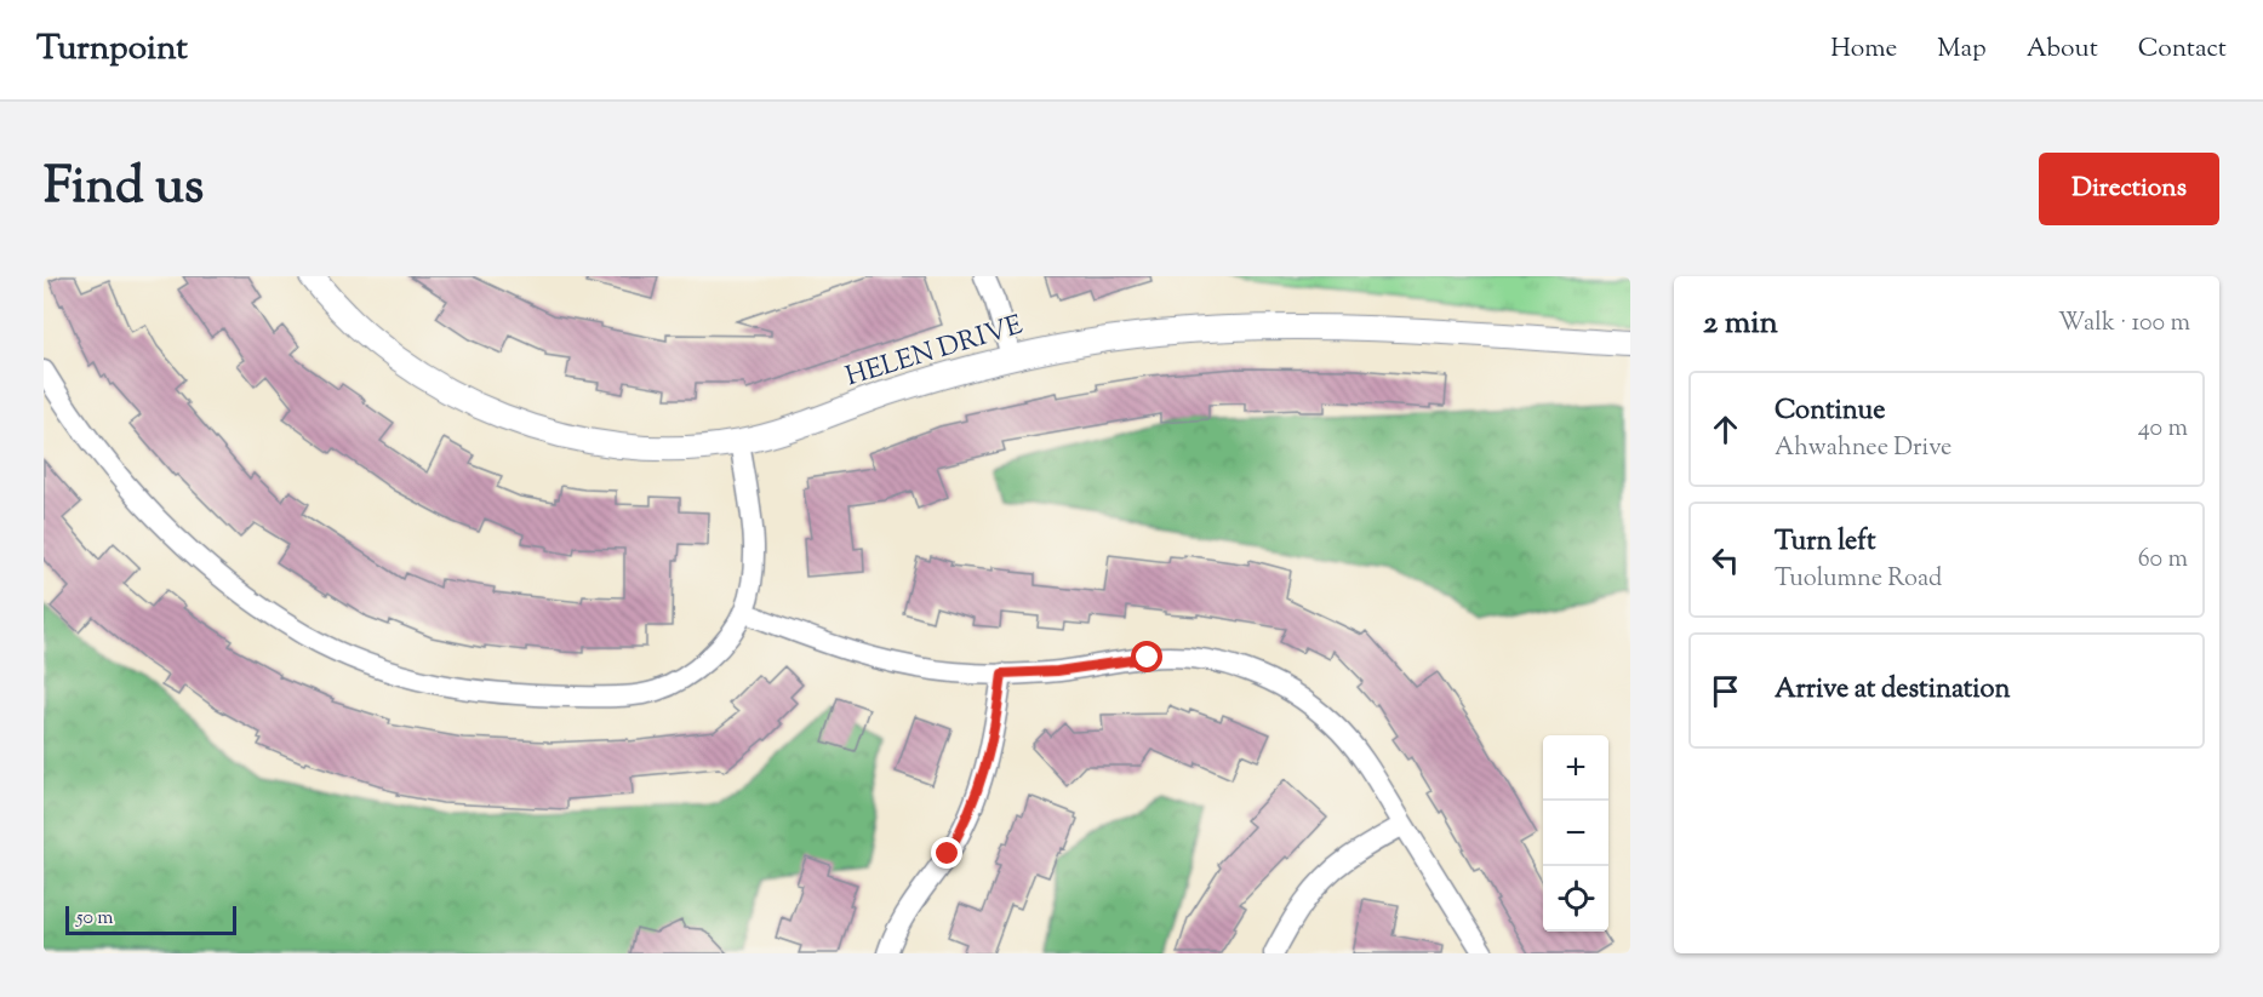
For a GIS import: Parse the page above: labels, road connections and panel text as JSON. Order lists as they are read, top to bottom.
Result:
{
  "streets": {
    "street": ["HELEN DRIVE"]
  },
  "scale_bar": "50 m",
  "page": {
    "header": "Turnpoint",
    "nav": [
      "Home",
      "Map",
      "About",
      "Contact"
    ],
    "title": "Find us",
    "buttons": "Directions",
    "heading": ["2 min", "Walk · 100 m"],
    "list": [
      ["Continue", "Ahwahnee Drive", "40 m"],
      ["Turn left", "Tuolumne Road", "60 m"],
      "Arrive at destination"
    ],
    "map_buttons": ["+", "−"],
    "scale": "50 m"
  }
}
